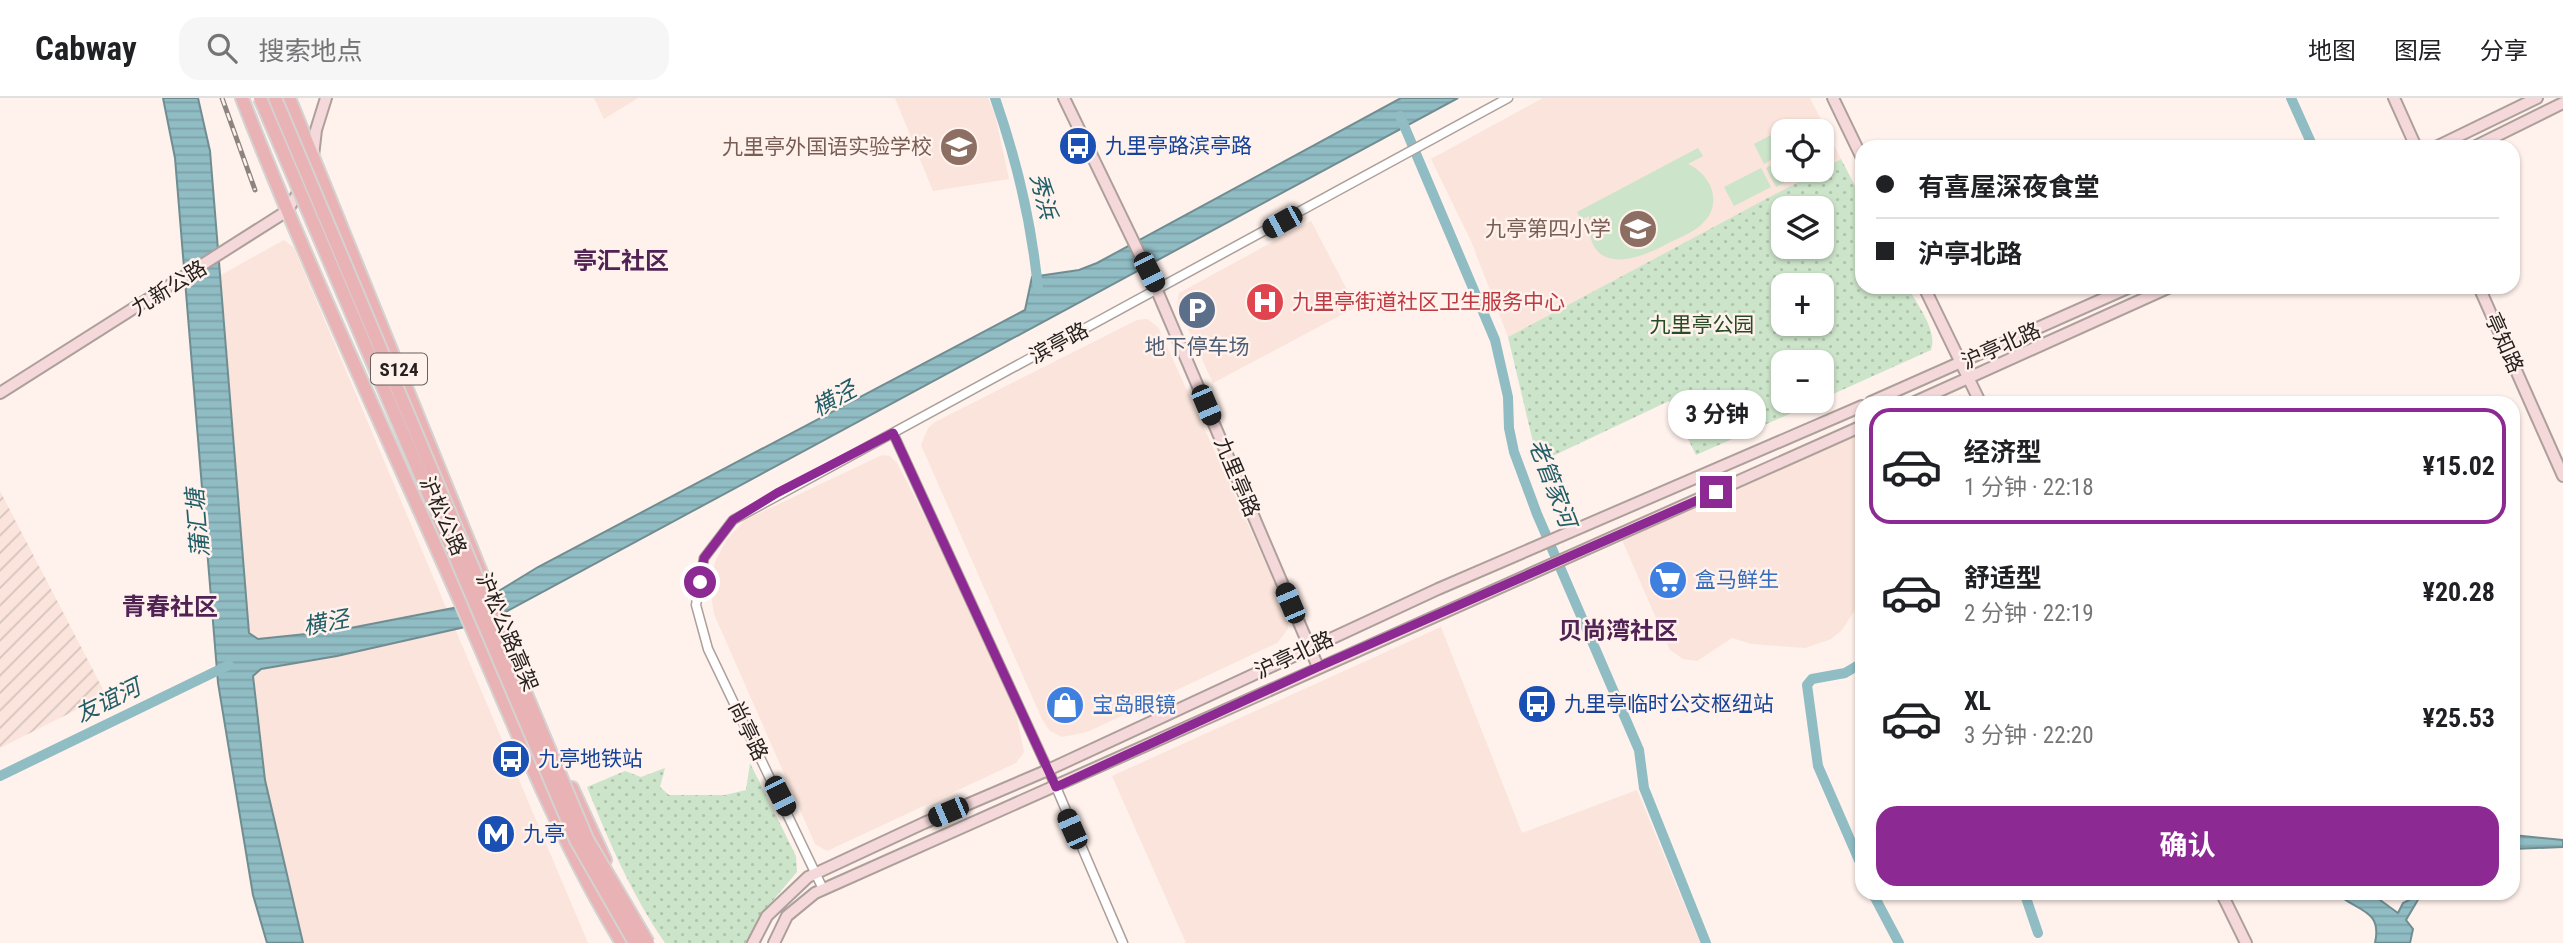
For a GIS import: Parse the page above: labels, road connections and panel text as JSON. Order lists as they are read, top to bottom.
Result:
{
  "streets": {
    "main road": ["S124", "沪松公路", "沪松公路高架"],
    "street": [
      "九新公路",
      "滨亭路",
      "亭知路",
      "沪亭北路",
      "九里亭路",
      "尚亭路"
    ]
  },
  "crossings": [
    ["九新公路", "沪松公路"],
    ["滨亭路", "九里亭路"],
    ["滨亭路", "尚亭路"],
    ["沪亭北路", "九里亭路"],
    ["沪亭北路", "尚亭路"],
    ["沪松公路", "沪松公路高架"]
  ],
  "districts": ["亭汇社区", "青春社区", "贝尚湾社区"],
  "water": [
    "秀浜",
    "横泾",
    "老管家河",
    "蒲汇塘",
    "友谊河"
  ],
  "parks": ["九里亭公园"],
  "places": {
    "bus stop": ["九里亭路滨亭路", "九里亭临时公交枢纽站", "九亭地铁站"],
    "school or university": ["九里亭外国语实验学校", "九亭第四小学"],
    "hospital": ["九里亭街道社区卫生服务中心"],
    "parking": ["地下停车场"],
    "supermarket": ["盒马鲜生"],
    "shop": ["宝岛眼镜"],
    "metro station": ["九亭"]
  },
  "page": {
    "header": "Cabway",
    "search": "搜索地点",
    "nav": ["地图", "图层", "分享"],
    "map_buttons": ["+", "−"],
    "banner": ["有喜屋深夜食堂", "沪亭北路"],
    "bubble": "3 分钟",
    "list": [
      {
        "name": "经济型",
        "note": "1 分钟 · 22:18",
        "value": "¥15.02"
      },
      {
        "name": "舒适型",
        "note": "2 分钟 · 22:19",
        "value": "¥20.28"
      },
      {
        "name": "XL",
        "note": "3 分钟 · 22:20",
        "value": "¥25.53"
      }
    ],
    "buttons": "确认"
  }
}
